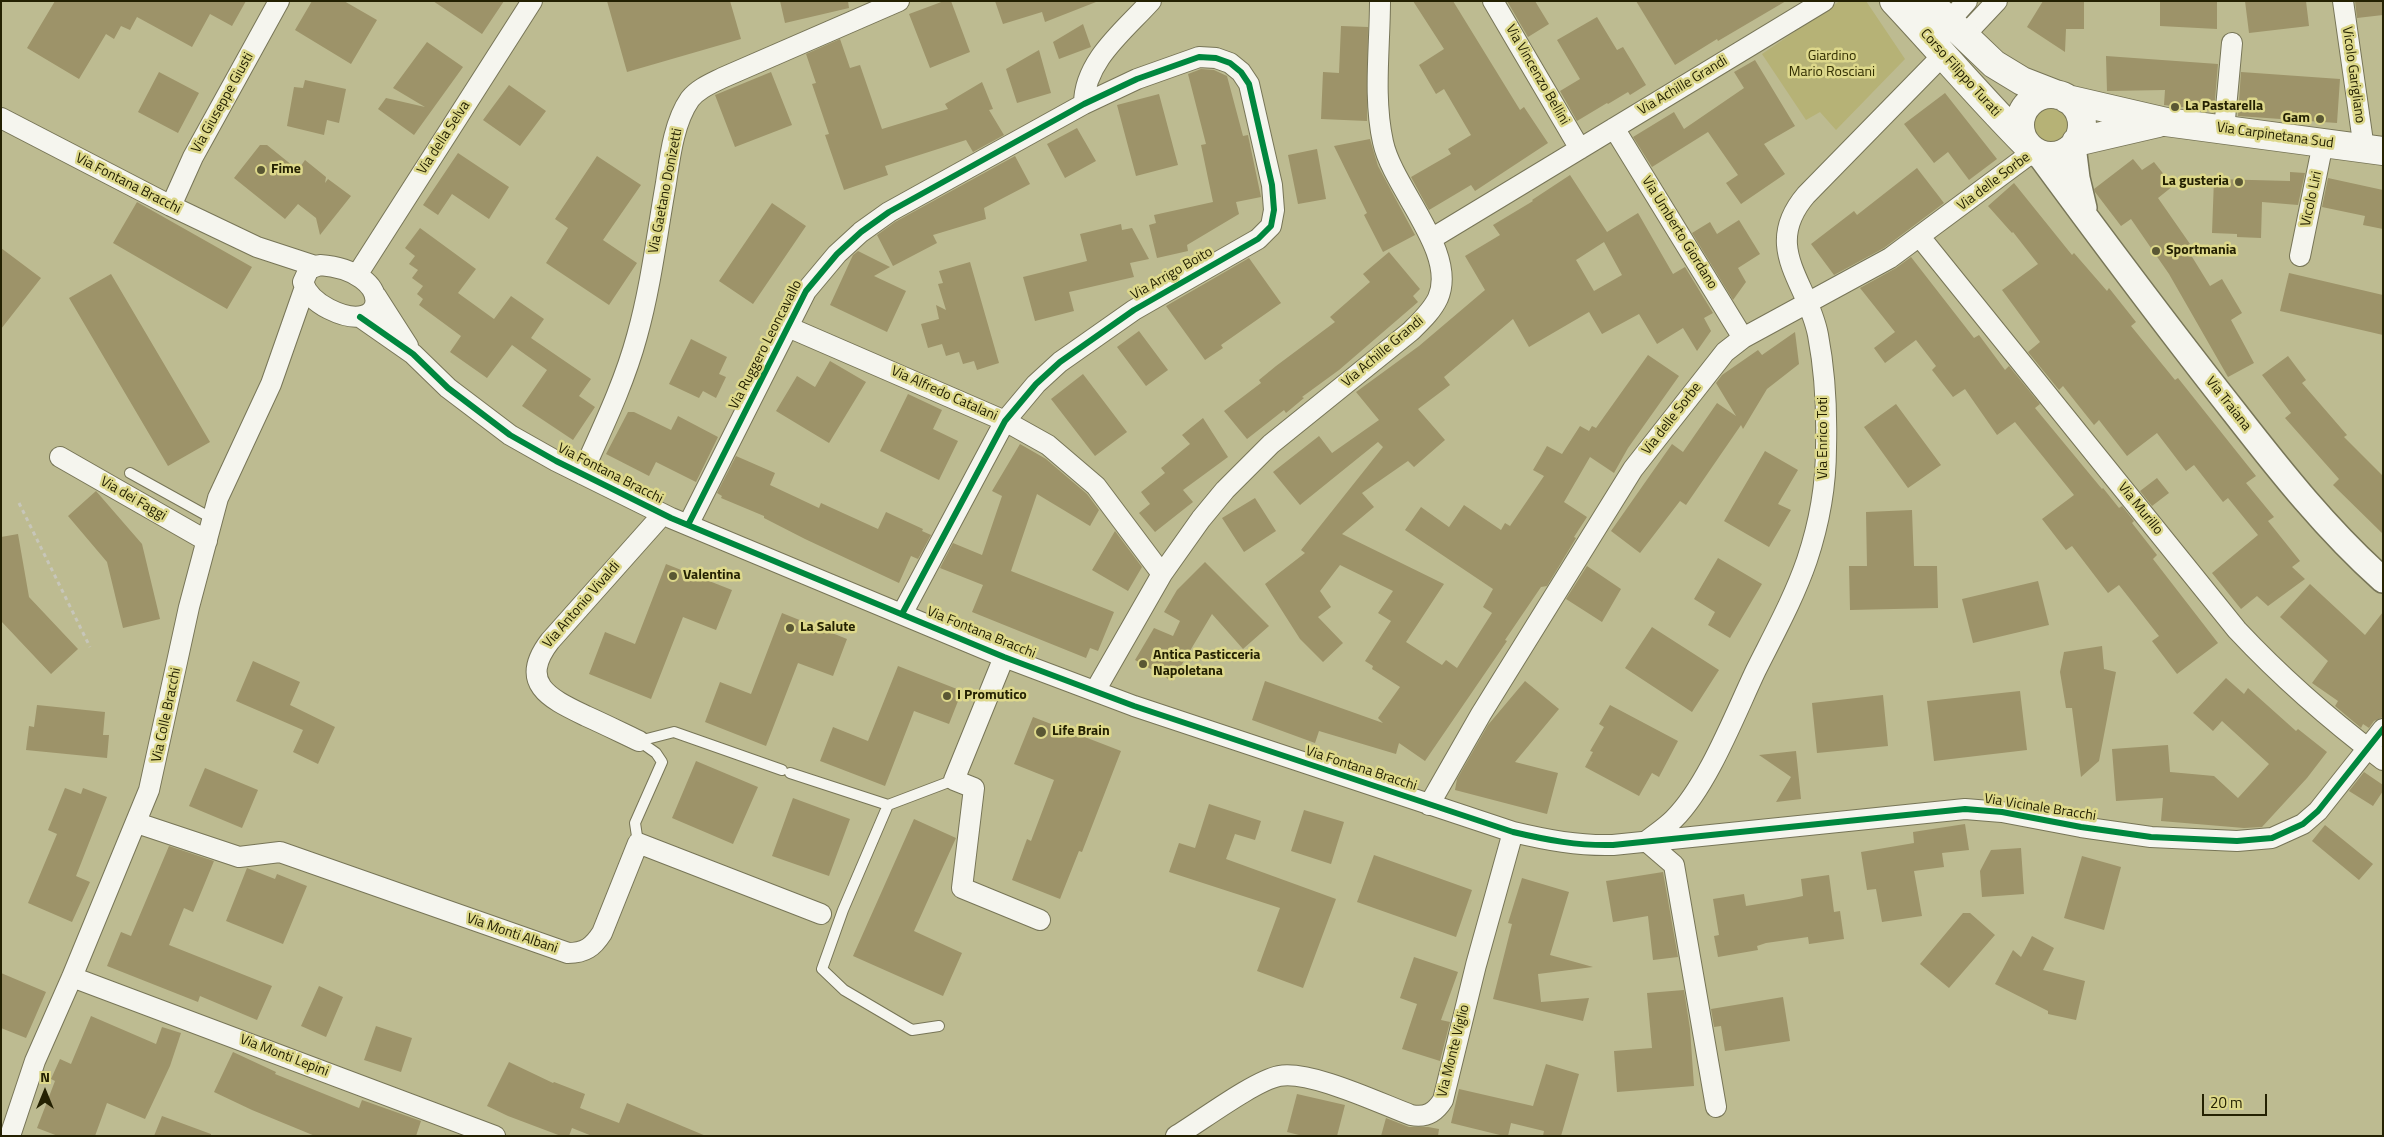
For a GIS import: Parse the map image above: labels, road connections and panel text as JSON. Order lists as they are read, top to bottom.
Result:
{
  "streets": {
    "main road": ["Corso Filippo Turati", "Via Carpinetana Sud"],
    "street": [
      "Via Vincenzo Bellini",
      "Vicolo Garigliano",
      "Via Achille Grandi",
      "Via Giuseppe Giusti",
      "Via della Selva",
      "Via delle Sorbe",
      "Via Fontana Bracchi",
      "Via Gaetano Donizetti",
      "Vicolo Liri",
      "Via Umberto Giordano",
      "Via Arrigo Boito",
      "Via Ruggero Leoncavallo",
      "Via Alfredo Catalani",
      "Via Traiana",
      "Via Enrico Toti",
      "Via dei Faggi",
      "Via Murillo",
      "Via Antonio Vivaldi",
      "Via Colle Bracchi",
      "Via Vicinale Bracchi",
      "Via Monti Albani",
      "Via Monte Viglio",
      "Via Monti Lepini"
    ]
  },
  "crossings": [
    ["Corso Filippo Turati", "Via Carpinetana Sud"],
    ["Corso Filippo Turati", "Via delle Sorbe"],
    ["Corso Filippo Turati", "Via Traiana"],
    ["Corso Filippo Turati", "Via Enrico Toti"],
    ["Via Vincenzo Bellini", "Via Achille Grandi"],
    ["Vicolo Garigliano", "Via Carpinetana Sud"],
    ["Via Achille Grandi", "Via Fontana Bracchi"],
    ["Via Achille Grandi", "Via Umberto Giordano"],
    ["Via Achille Grandi", "Via Alfredo Catalani"],
    ["Via Giuseppe Giusti", "Via Fontana Bracchi"],
    ["Via Carpinetana Sud", "Via delle Sorbe"],
    ["Via Carpinetana Sud", "Vicolo Liri"],
    ["Via Carpinetana Sud", "Via Traiana"],
    ["Via della Selva", "Via Fontana Bracchi"],
    ["Via della Selva", "Via Colle Bracchi"],
    ["Via delle Sorbe", "Via Fontana Bracchi"],
    ["Via delle Sorbe", "Via Umberto Giordano"],
    ["Via delle Sorbe", "Via Traiana"],
    ["Via delle Sorbe", "Via Enrico Toti"],
    ["Via delle Sorbe", "Via Murillo"],
    ["Via Fontana Bracchi", "Via Gaetano Donizetti"],
    ["Via Fontana Bracchi", "Via Arrigo Boito"],
    ["Via Fontana Bracchi", "Via Ruggero Leoncavallo"],
    ["Via Fontana Bracchi", "Via Enrico Toti"],
    ["Via Fontana Bracchi", "Via Antonio Vivaldi"],
    ["Via Fontana Bracchi", "Via Colle Bracchi"],
    ["Via Fontana Bracchi", "Via Vicinale Bracchi"],
    ["Via Fontana Bracchi", "Via Monte Viglio"],
    ["Via Arrigo Boito", "Via Ruggero Leoncavallo"],
    ["Via Arrigo Boito", "Via Alfredo Catalani"],
    ["Via Ruggero Leoncavallo", "Via Alfredo Catalani"],
    ["Via Enrico Toti", "Via Vicinale Bracchi"],
    ["Via dei Faggi", "Via Colle Bracchi"],
    ["Via Murillo", "Via Vicinale Bracchi"],
    ["Via Colle Bracchi", "Via Monti Albani"],
    ["Via Colle Bracchi", "Via Monti Lepini"]
  ],
  "parks": ["Giardino Mario Rosciani"],
  "places": [
    "La Pastarella",
    "Gam",
    "Fime",
    "La gusteria",
    "Sportmania",
    "Valentina",
    "La Salute",
    "Antica Pasticceria Napoletana",
    "I Promutico",
    "Life Brain"
  ],
  "scale_bar": "20 m",
  "north": "top"
}
